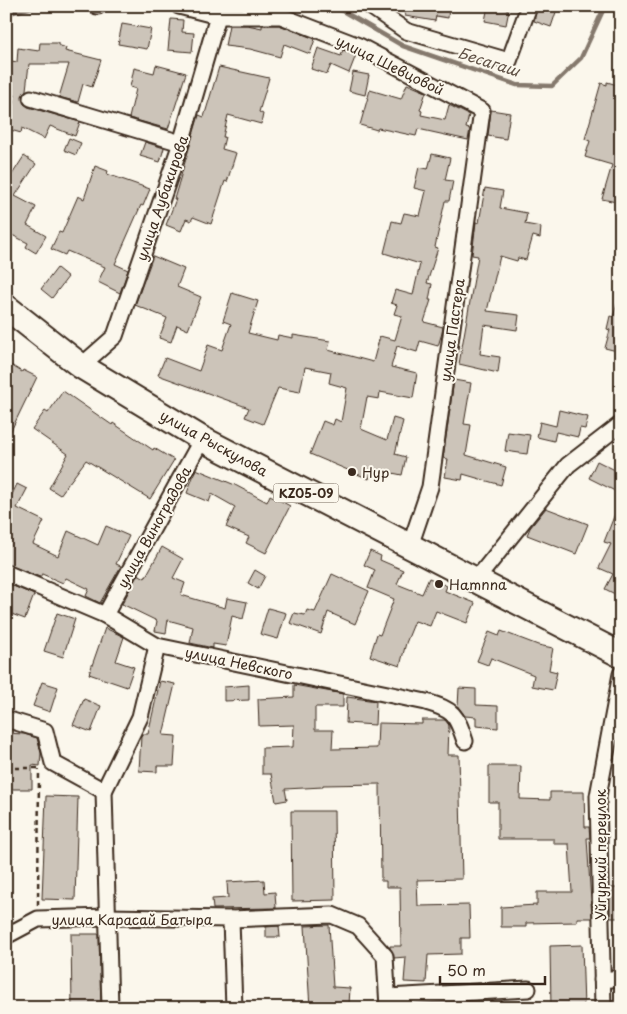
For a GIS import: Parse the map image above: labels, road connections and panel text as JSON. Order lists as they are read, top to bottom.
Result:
{
  "streets": {
    "main road": ["улица Рыскулова", "KZ05-09"],
    "street": [
      "улица Шевцовой",
      "улица Аубакирова",
      "улица Пастера",
      "улица Виноградова",
      "улица Невского",
      "Уйгуркий переулок",
      "улица Карасай Батыра"
    ]
  },
  "crossings": [
    ["улица Шевцовой", "улица Аубакирова"],
    ["улица Шевцовой", "улица Пастера"],
    ["улица Аубакирова", "улица Рыскулова"],
    ["улица Пастера", "улица Рыскулова"],
    ["улица Рыскулова", "улица Виноградова"],
    ["улица Виноградова", "улица Невского"]
  ],
  "water": ["Бесагаш"],
  "places": ["Hyp", "Hamnna"],
  "scale_bar": "50 m"
}
